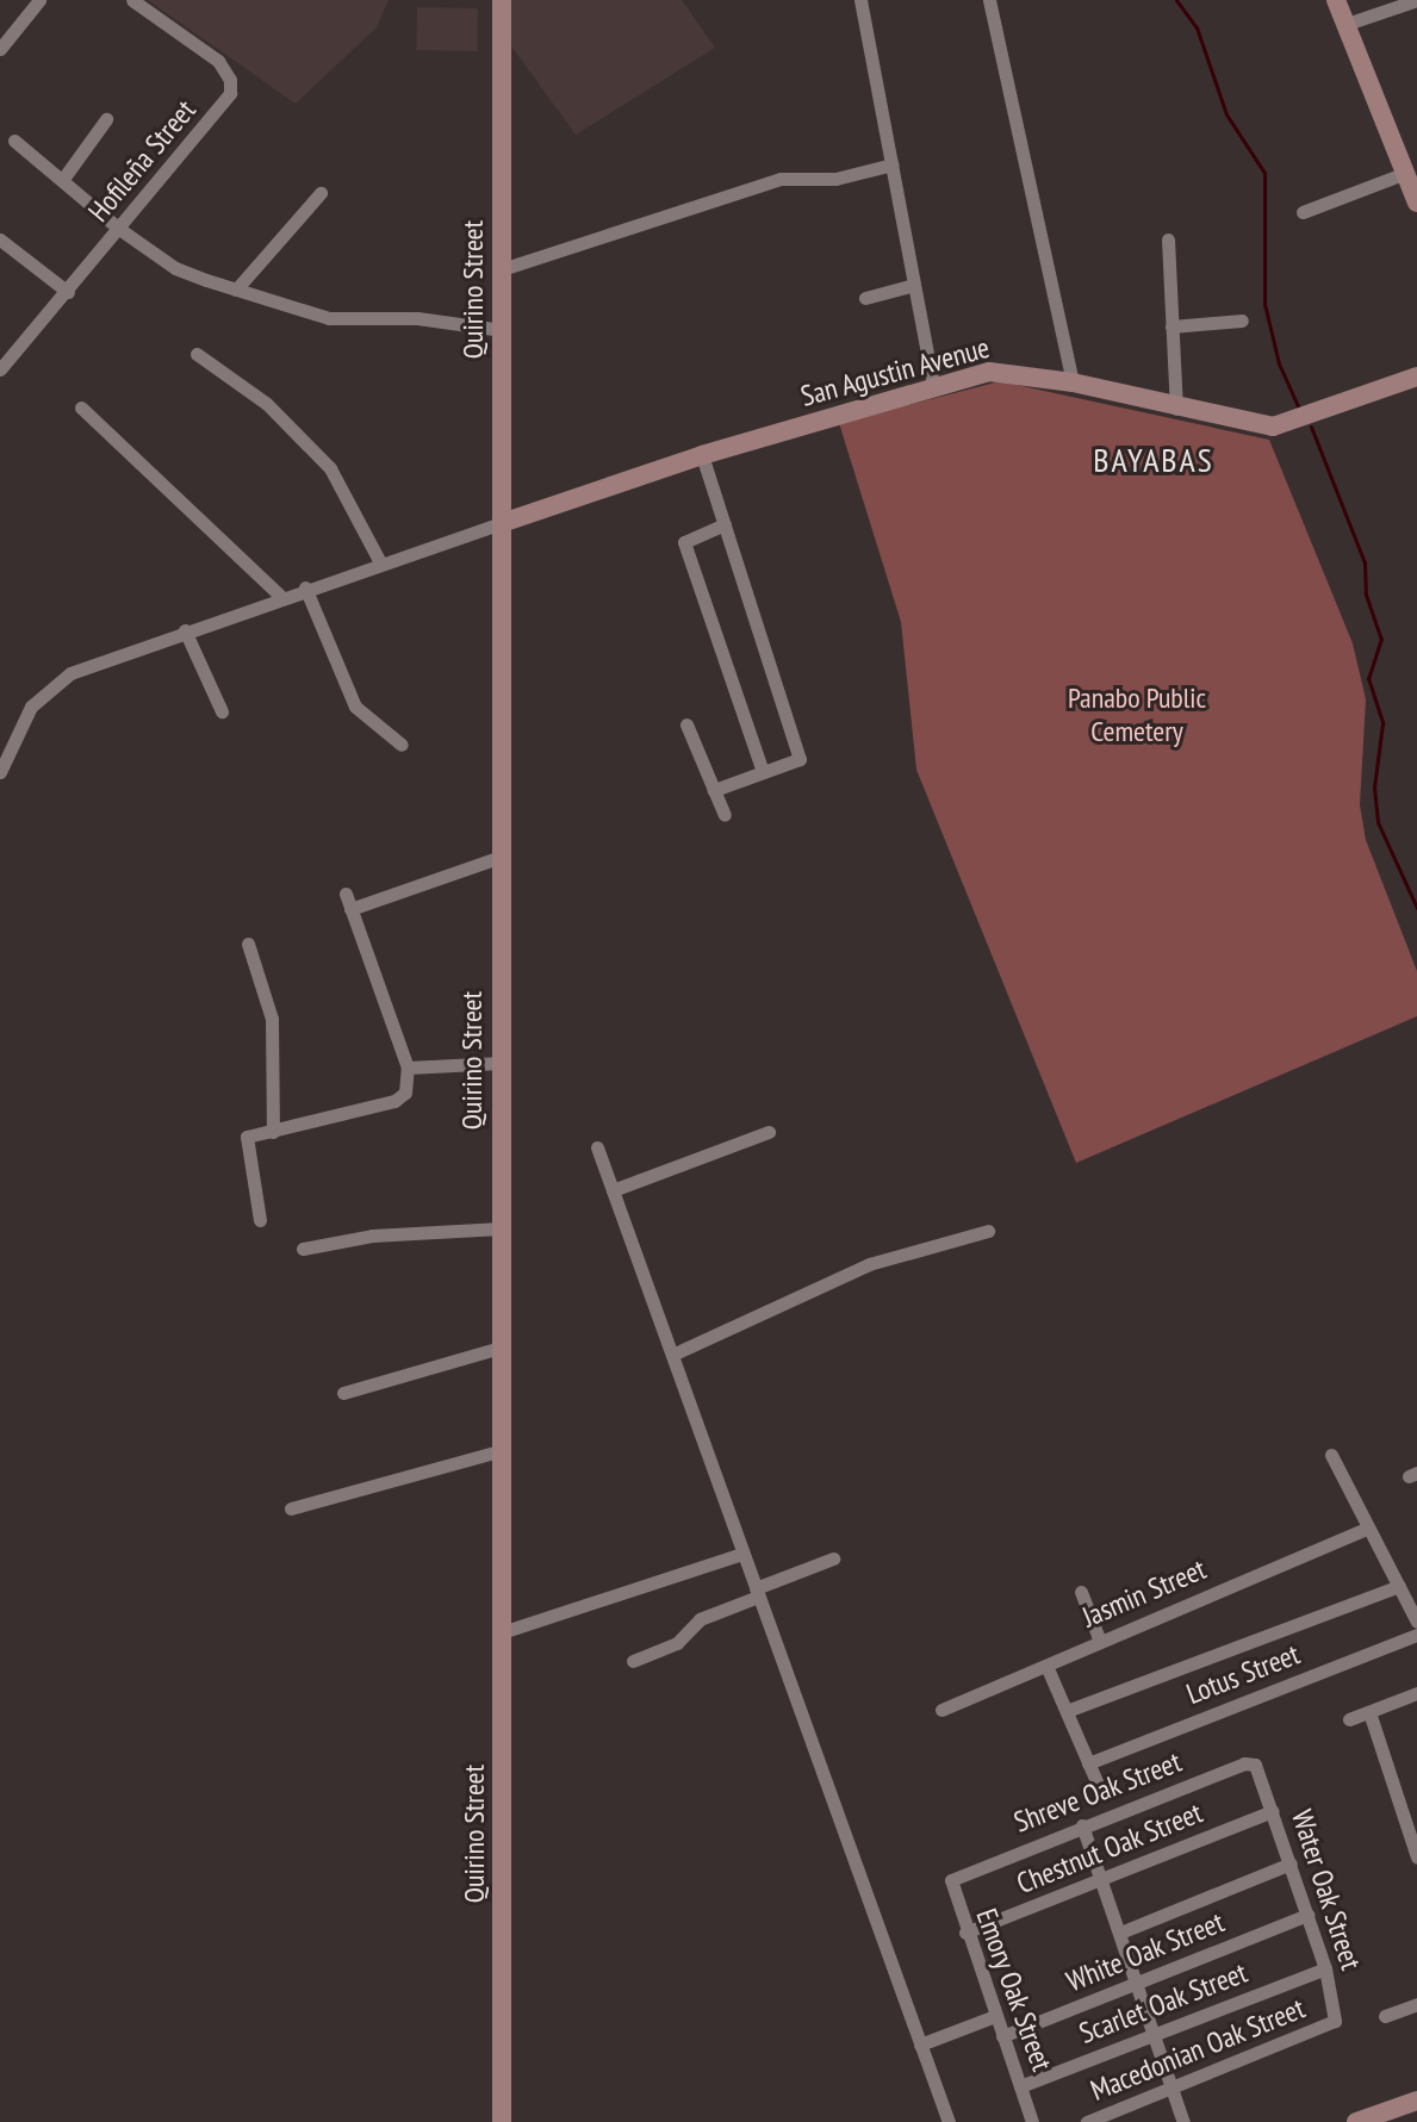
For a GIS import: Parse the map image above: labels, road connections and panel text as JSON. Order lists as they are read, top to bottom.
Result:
{
  "streets": {
    "street": [
      "Hofileña Street",
      "Quirino Street",
      "San Agustin Avenue",
      "Jasmin Street",
      "Lotus Street",
      "Shreve Oak Street",
      "Chestnut Oak Street",
      "Water Oak Street",
      "White Oak Street",
      "Emory Oak Street",
      "Scarlet Oak Street",
      "Macedonian Oak Street"
    ]
  },
  "crossings": [
    ["Quirino Street", "San Agustin Avenue"],
    ["Shreve Oak Street", "Water Oak Street"],
    ["Shreve Oak Street", "Emory Oak Street"],
    ["Chestnut Oak Street", "Water Oak Street"],
    ["Chestnut Oak Street", "Emory Oak Street"],
    ["Water Oak Street", "White Oak Street"],
    ["Water Oak Street", "Scarlet Oak Street"],
    ["Water Oak Street", "Macedonian Oak Street"],
    ["White Oak Street", "Emory Oak Street"],
    ["Emory Oak Street", "Scarlet Oak Street"]
  ],
  "districts": ["BAYABAS"],
  "parks": ["Panabo Public Cemetery"]
}
